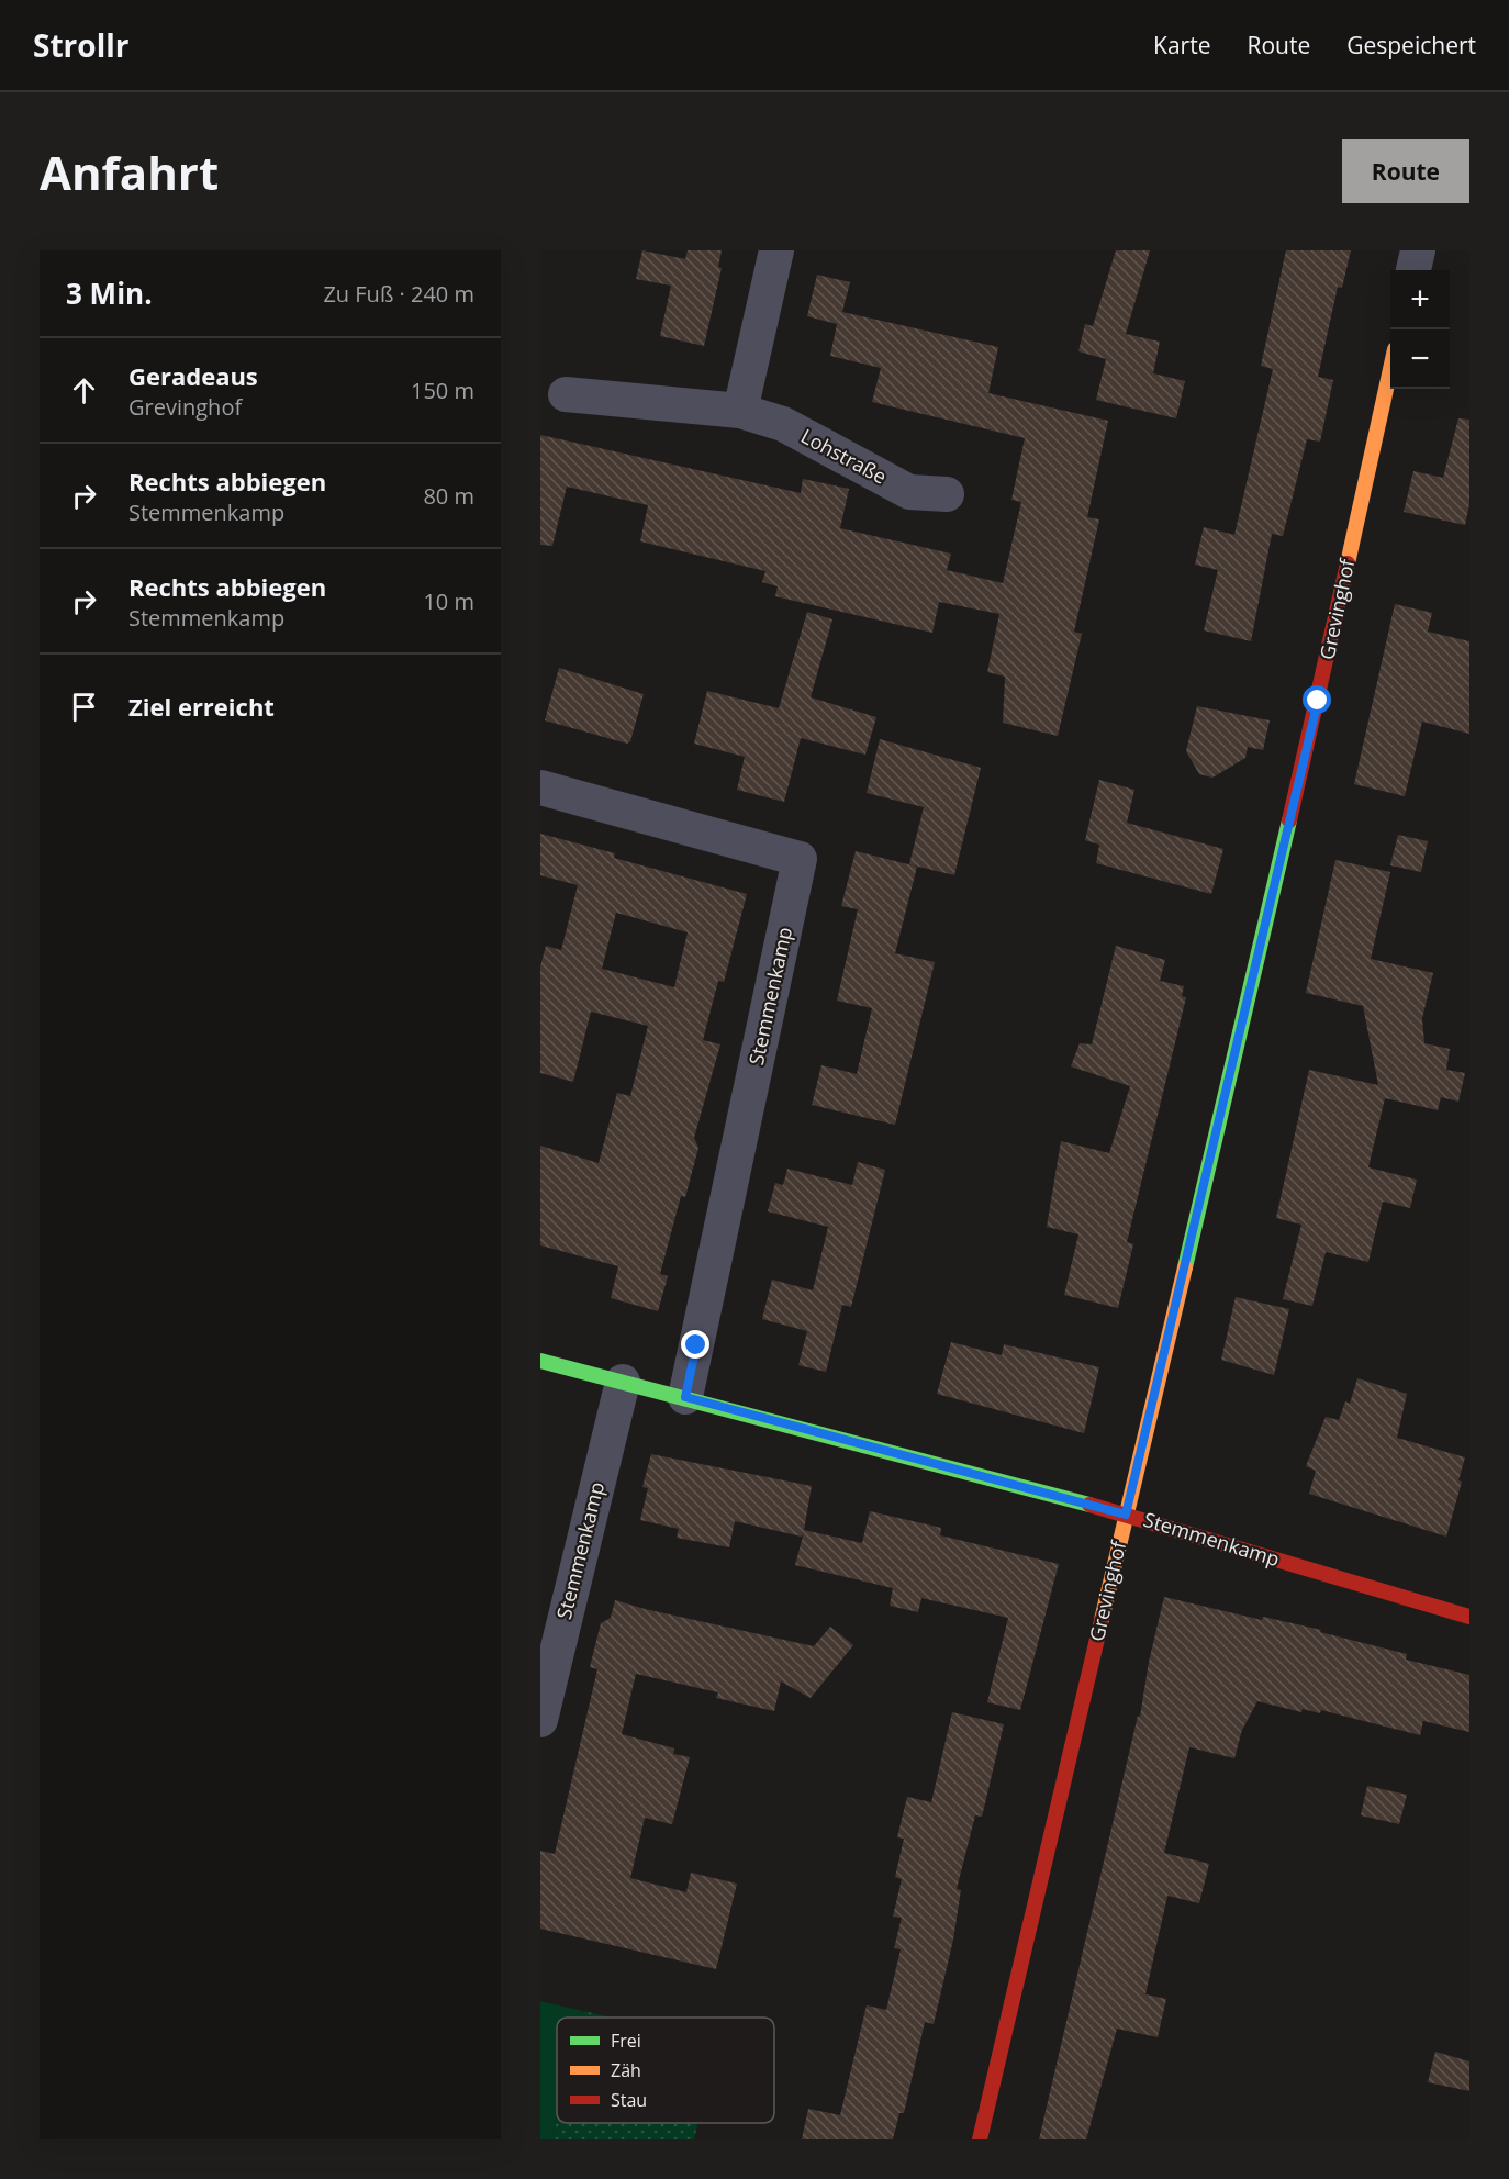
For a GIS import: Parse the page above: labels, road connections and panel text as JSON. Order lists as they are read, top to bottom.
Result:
{
  "streets": {
    "street": ["Lohstraße", "Grevinghof", "Stemmenkamp"]
  },
  "crossings": [
    ["Grevinghof", "Stemmenkamp"]
  ],
  "legend": ["Frei", "Zäh", "Stau"],
  "page": {
    "header": "Strollr",
    "nav": ["Karte", "Route", "Gespeichert"],
    "buttons": "Route",
    "title": "Anfahrt",
    "heading": ["3 Min.", "Zu Fuß · 240 m"],
    "map_buttons": ["+", "−"],
    "list": [
      ["Geradeaus", "Grevinghof", "150 m"],
      ["Rechts abbiegen", "Stemmenkamp", "80 m"],
      ["Rechts abbiegen", "Stemmenkamp", "10 m"],
      "Ziel erreicht"
    ]
  }
}
